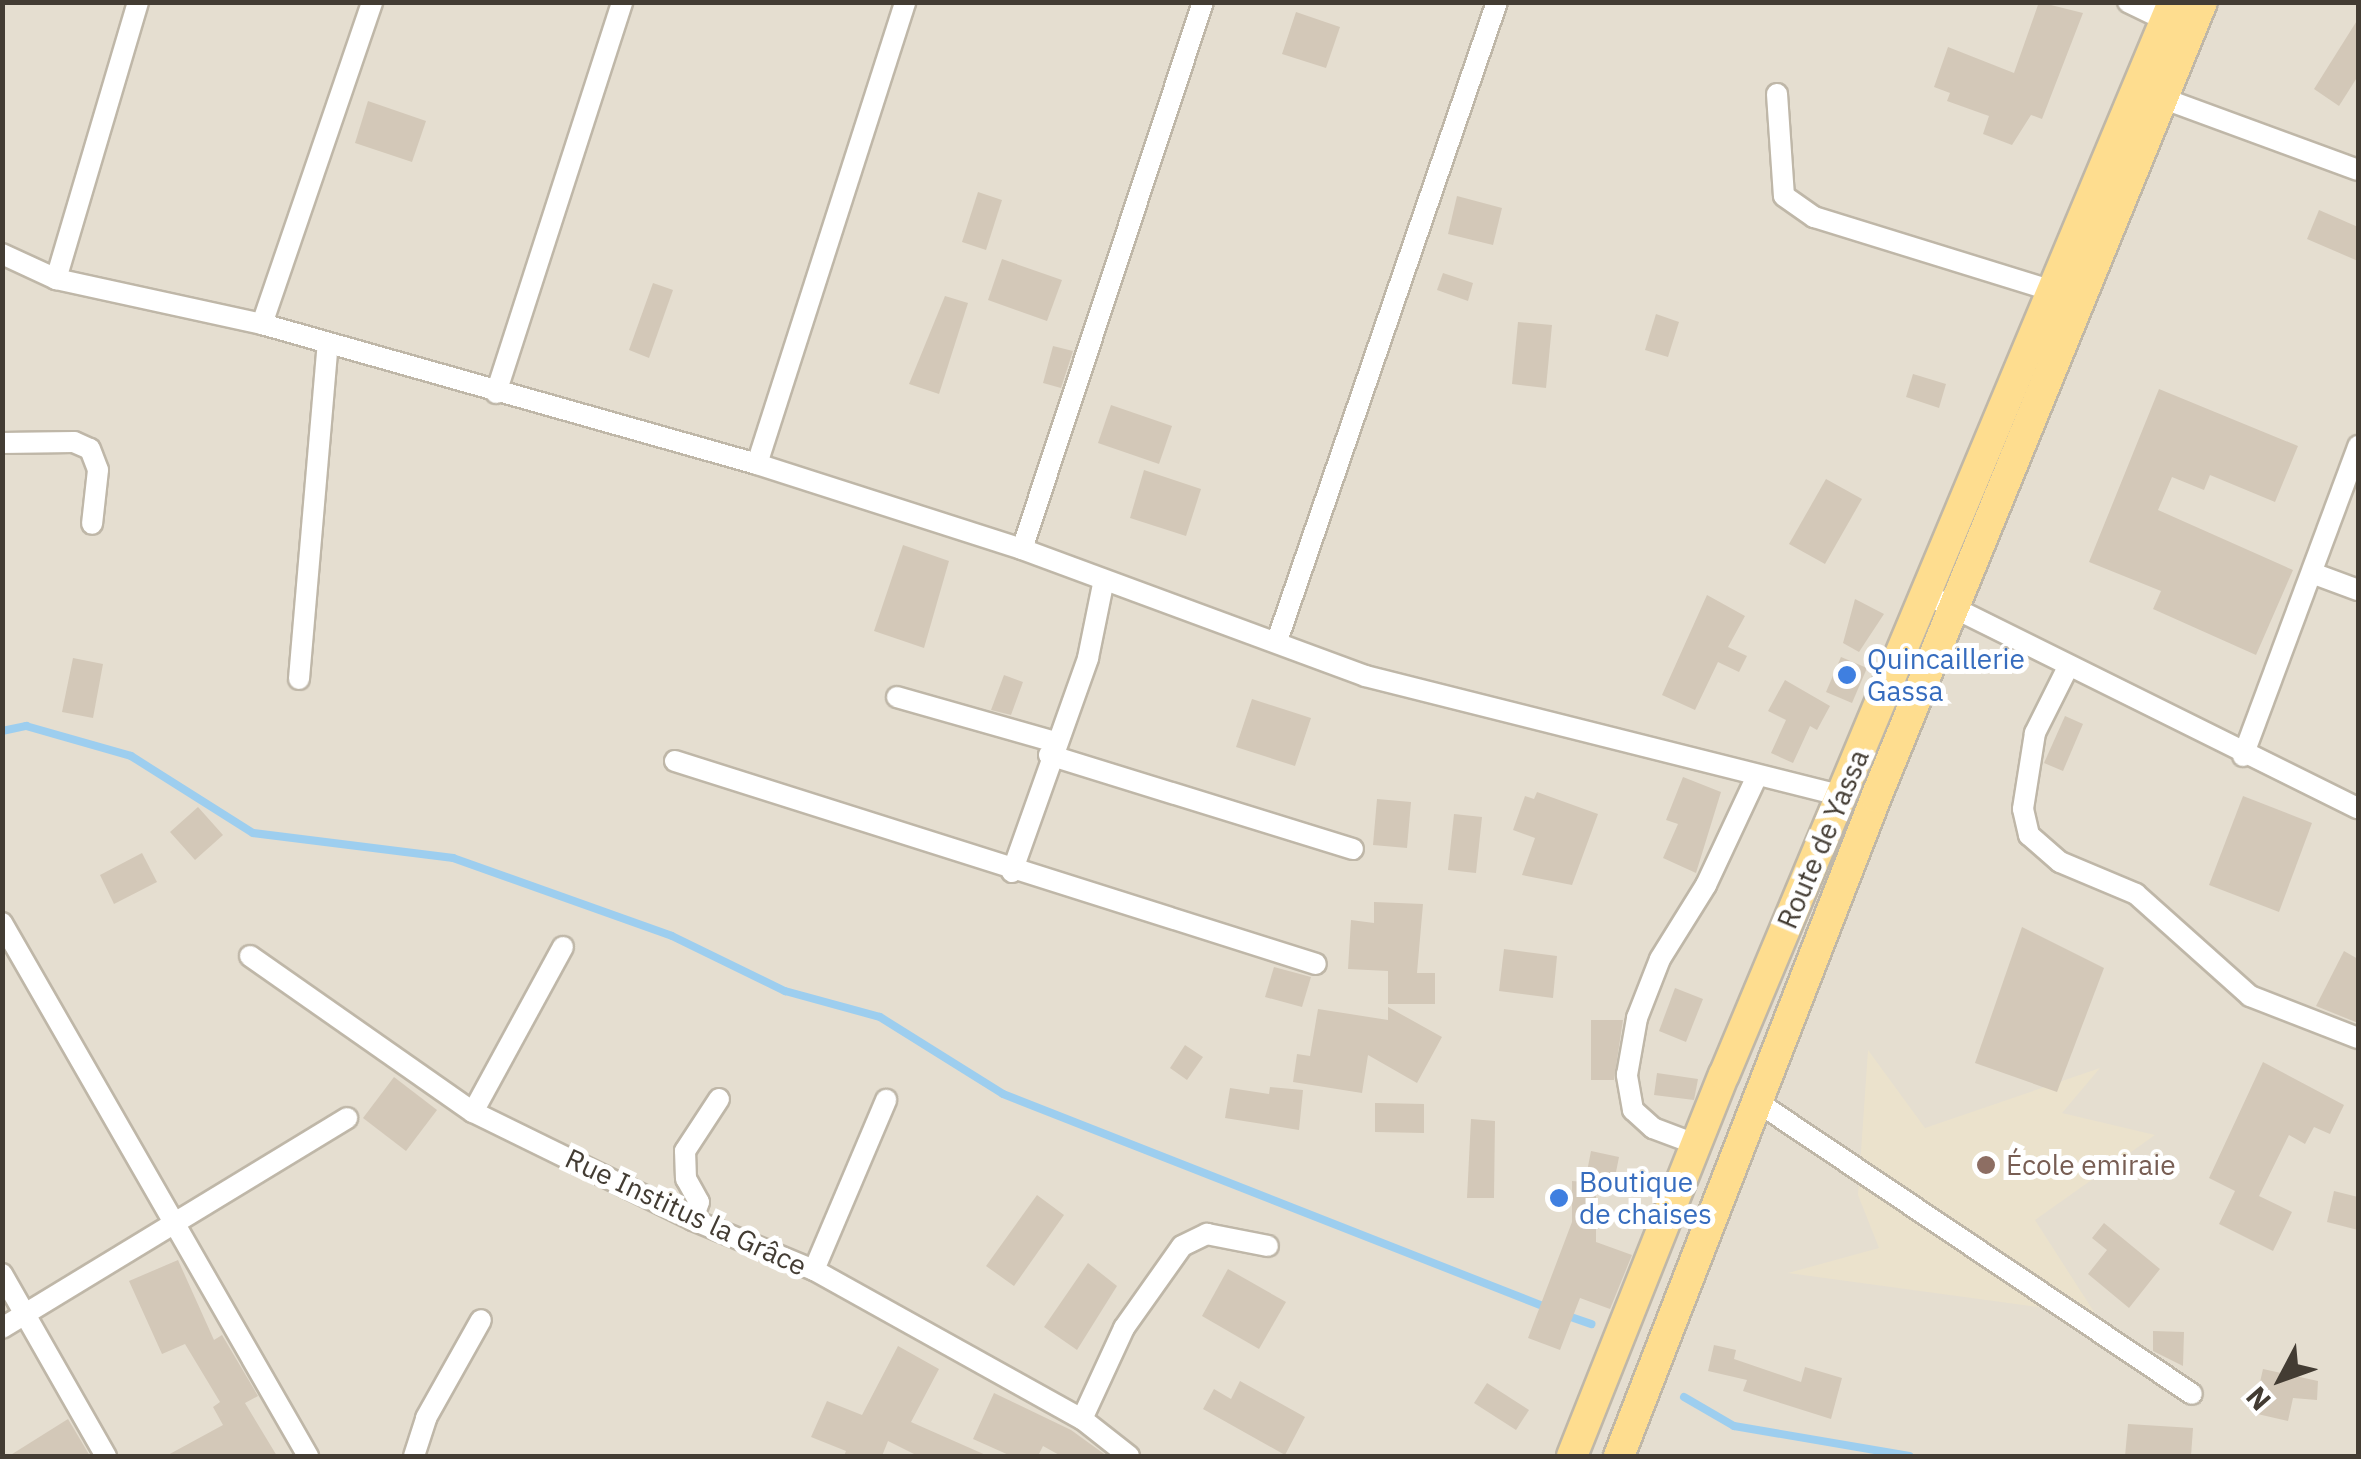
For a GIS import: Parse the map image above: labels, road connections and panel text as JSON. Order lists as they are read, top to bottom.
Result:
{
  "streets": {
    "main road": ["Route de Yassa"],
    "street": ["Rue Institus la Grâce"]
  },
  "places": ["Quincaillerie Gassa", "École emiraie", "Boutique de chaises"],
  "north": "bottom left"
}
